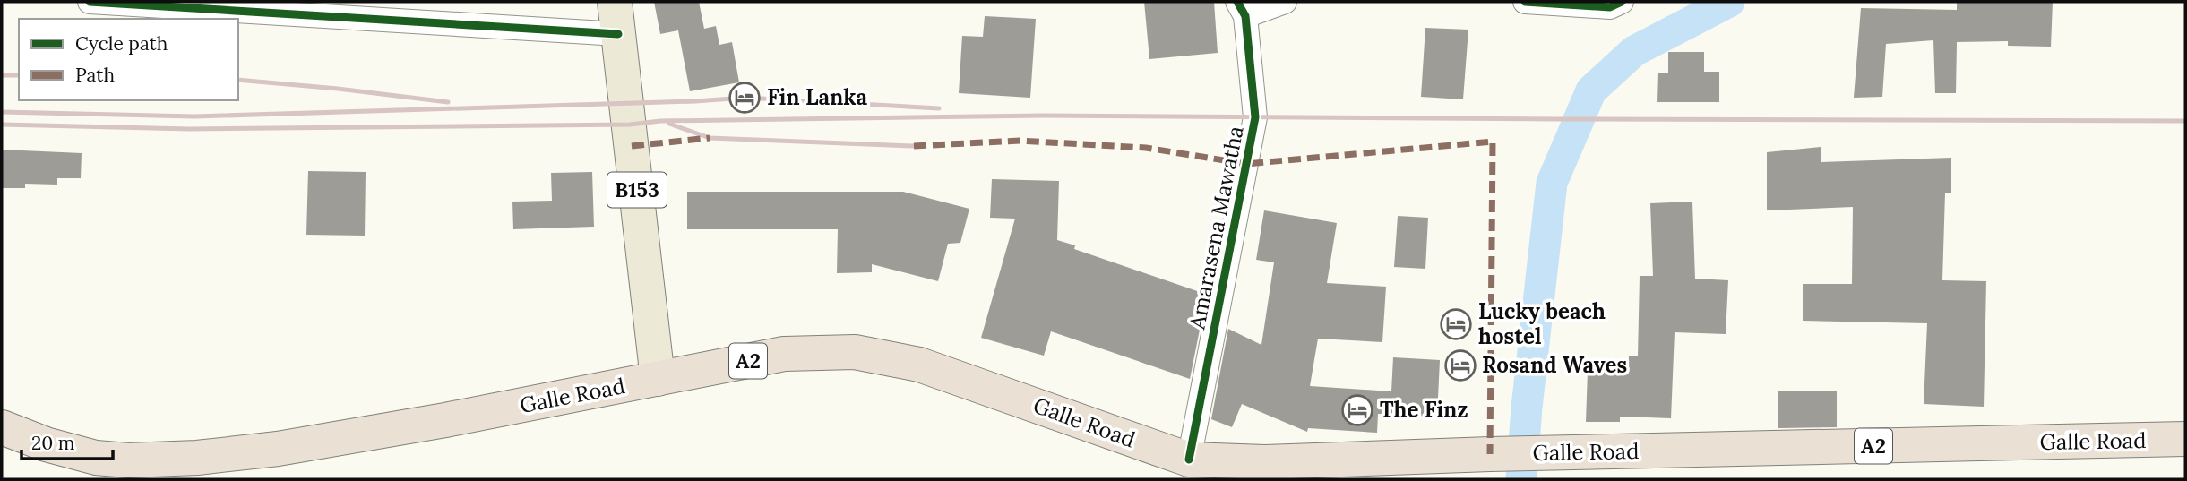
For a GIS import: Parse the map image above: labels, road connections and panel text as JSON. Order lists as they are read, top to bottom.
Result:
{
  "streets": {
    "highway": ["A2", "Galle Road"],
    "main road": ["B153"],
    "street": ["Amarasena Mawatha"]
  },
  "crossings": [
    ["B153", "Galle Road"],
    ["Amarasena Mawatha", "Galle Road"]
  ],
  "places": {
    "hotel": [
      "Fin Lanka",
      "Lucky beach hostel",
      "Rosand Waves",
      "The Finz"
    ]
  },
  "legend": ["Cycle path", "Path"],
  "scale_bar": "20 m"
}
